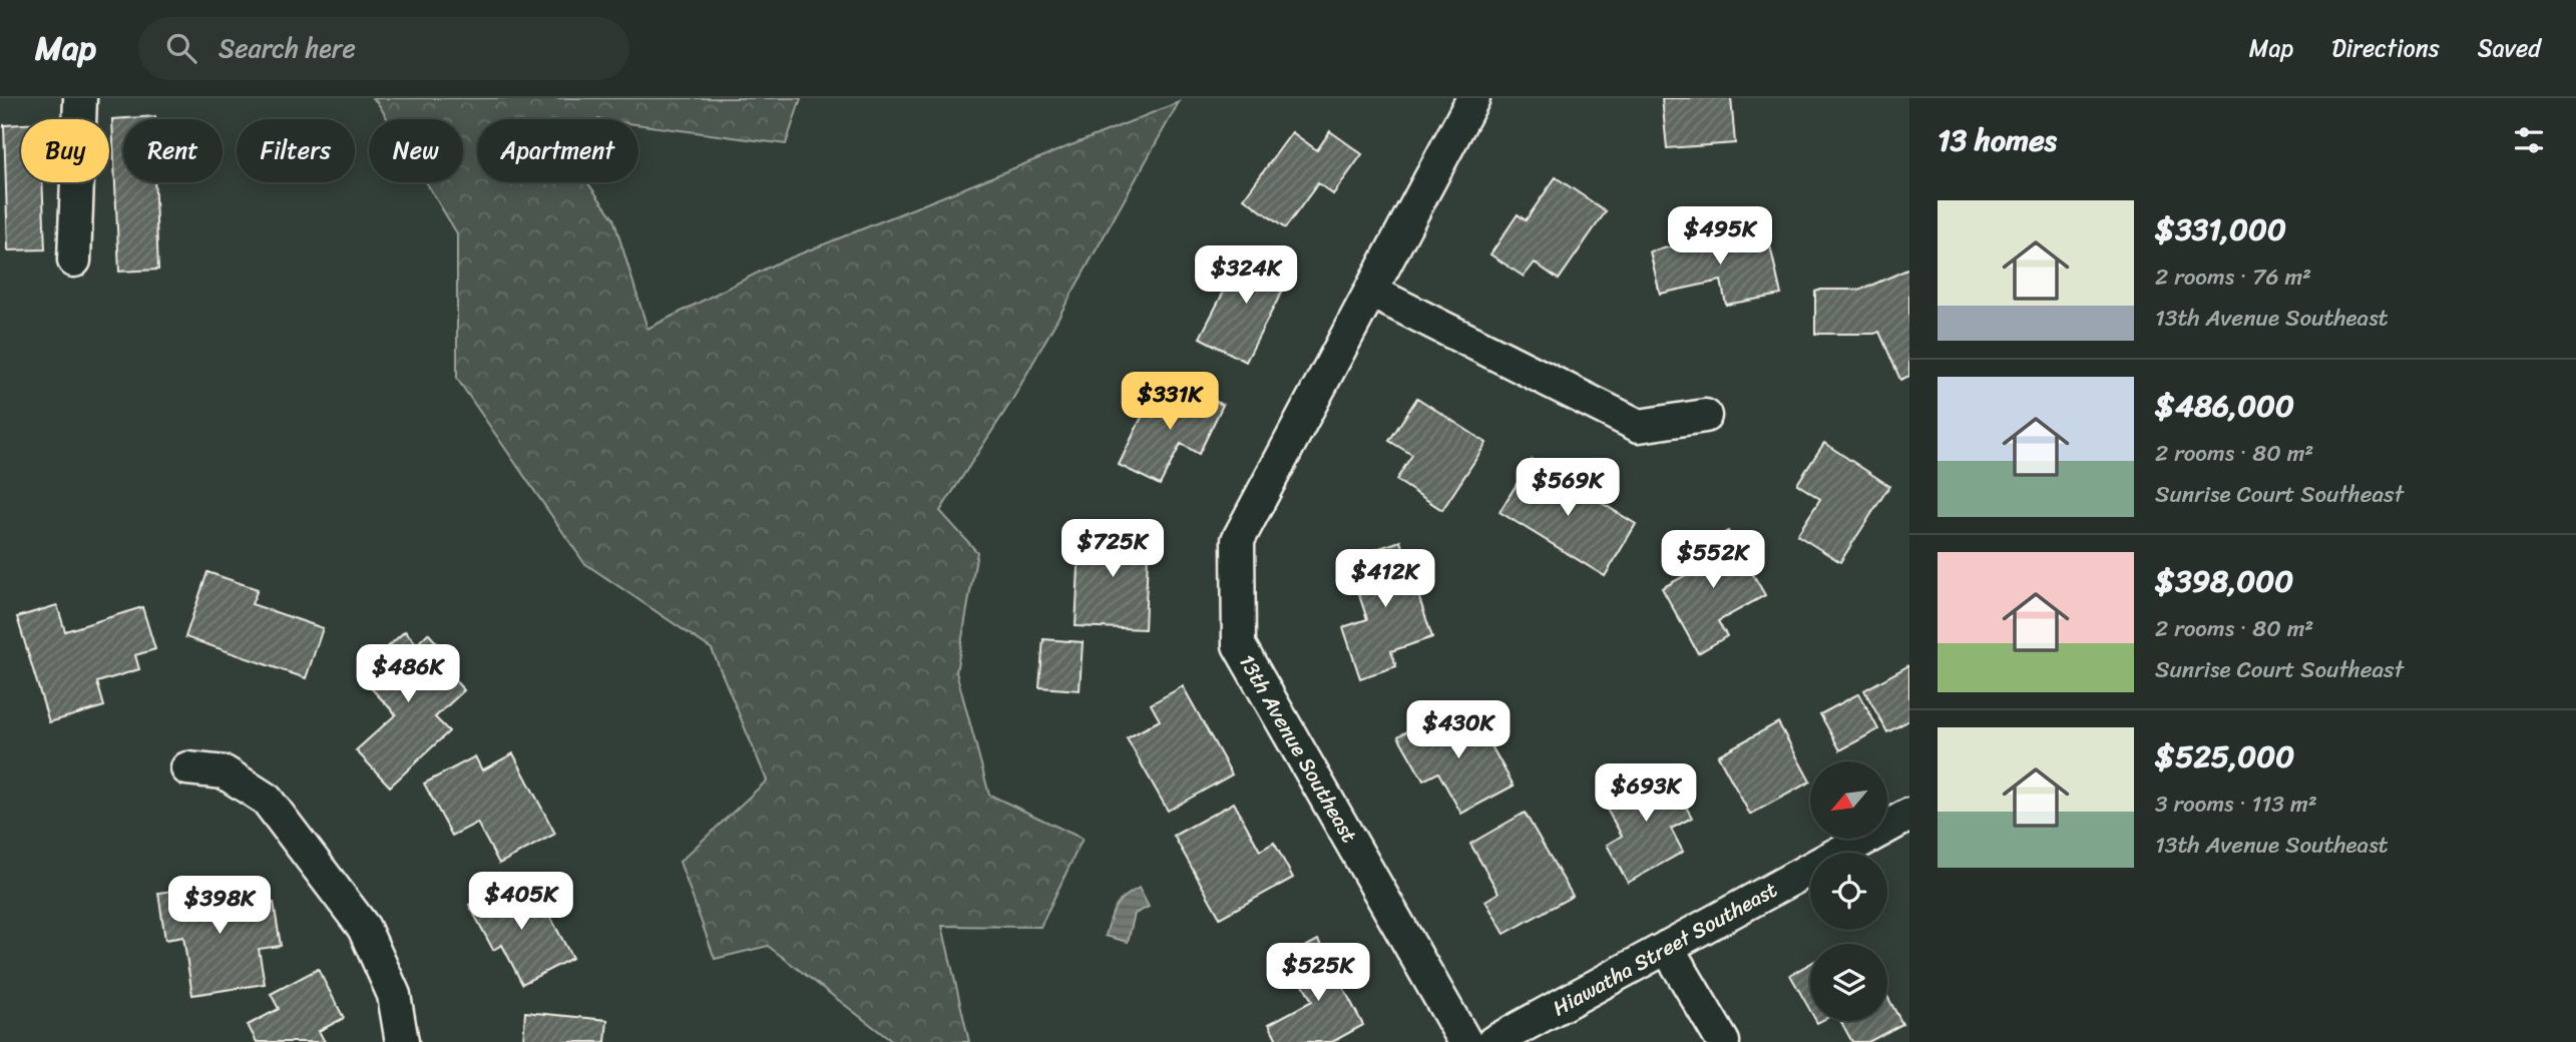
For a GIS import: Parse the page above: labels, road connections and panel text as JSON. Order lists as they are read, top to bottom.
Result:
{
  "streets": {
    "street": ["13th Avenue Southeast", "Hiawatha Street Southeast"]
  },
  "north": "bottom left",
  "page": {
    "header": "Map",
    "search": "Search here",
    "nav": ["Map", "Directions", "Saved"],
    "heading": "13 homes",
    "chip": [
      "Buy",
      "Rent",
      "Filters",
      "New",
      "Apartment"
    ],
    "list": [
      {
        "name": "$331,000",
        "note": "2 rooms · 76 m² · 13th Avenue Southeast"
      },
      {
        "name": "$486,000",
        "note": "2 rooms · 80 m² · Sunrise Court Southeast"
      },
      {
        "name": "$398,000",
        "note": "2 rooms · 80 m² · Sunrise Court Southeast"
      },
      {
        "name": "$525,000",
        "note": "3 rooms · 113 m² · 13th Avenue Southeast"
      }
    ],
    "price": [
      "$495K",
      "$324K",
      "$331K",
      "$569K",
      "$725K",
      "$552K",
      "$412K",
      "$486K",
      "$430K",
      "$693K",
      "$405K",
      "$398K",
      "$525K"
    ]
  }
}
